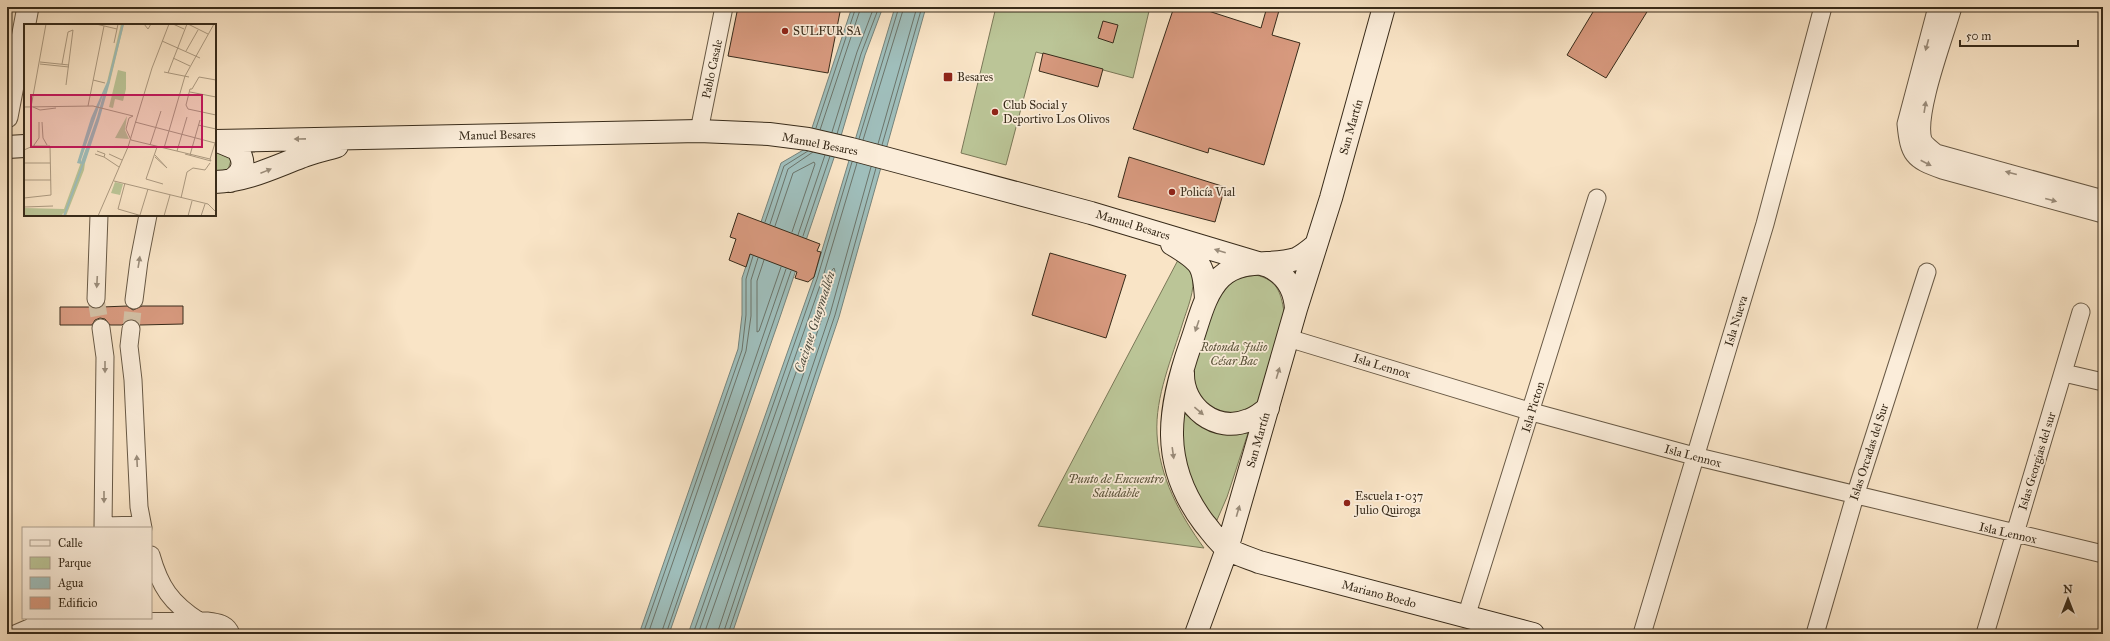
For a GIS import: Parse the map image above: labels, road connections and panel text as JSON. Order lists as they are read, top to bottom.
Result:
{
  "streets": {
    "main road": ["San Martín", "Manuel Besares", "Mariano Boedo"],
    "street": [
      "Pablo Casale",
      "Isla Nueva",
      "Isla Lennox",
      "Isla Picton",
      "Islas Orcadas del Sur",
      "Islas Georgias del sur"
    ]
  },
  "crossings": [
    ["Pablo Casale", "Manuel Besares"],
    ["San Martín", "Manuel Besares"],
    ["San Martín", "Isla Lennox"],
    ["San Martín", "Mariano Boedo"],
    ["Manuel Besares", "Isla Lennox"],
    ["Isla Nueva", "Isla Lennox"],
    ["Isla Lennox", "Isla Picton"],
    ["Isla Lennox", "Islas Orcadas del Sur"],
    ["Isla Lennox", "Islas Georgias del sur"],
    ["Isla Picton", "Mariano Boedo"]
  ],
  "water": ["Cacique Guaymallén"],
  "parks": ["Rotonda Julio César Bac", "Punto de Encuentro Saludable"],
  "places": {
    "other": [
      "SULFUR SA",
      "Club Social y Deportivo Los Olivos",
      "Policía Vial",
      "Escuela 1-037 Julio Quiroga"
    ],
    "transit": ["Besares"]
  },
  "legend": [
    "Calle",
    "Parque",
    "Agua",
    "Edificio"
  ],
  "scale_bar": "50 m",
  "north": "top"
}
